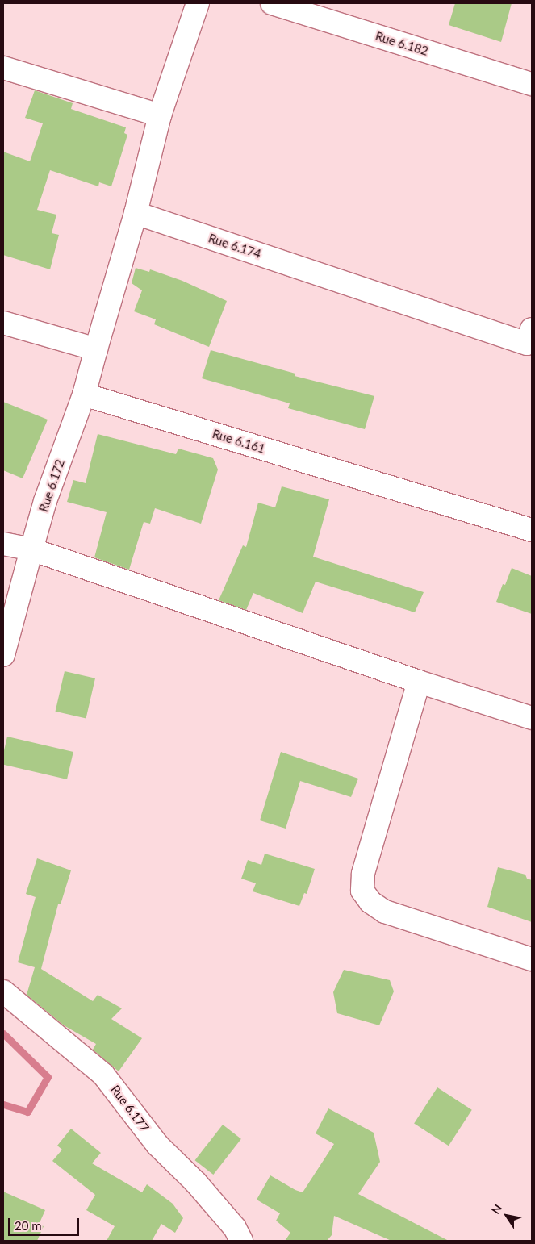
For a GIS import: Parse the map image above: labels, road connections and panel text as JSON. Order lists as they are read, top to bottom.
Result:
{
  "streets": {
    "street": [
      "Rue 6.182",
      "Rue 6.174",
      "Rue 6.161",
      "Rue 6.172",
      "Rue 6.177"
    ]
  },
  "crossings": [
    ["Rue 6.161", "Rue 6.172"]
  ],
  "scale_bar": "20 m",
  "north": "top left"
}
